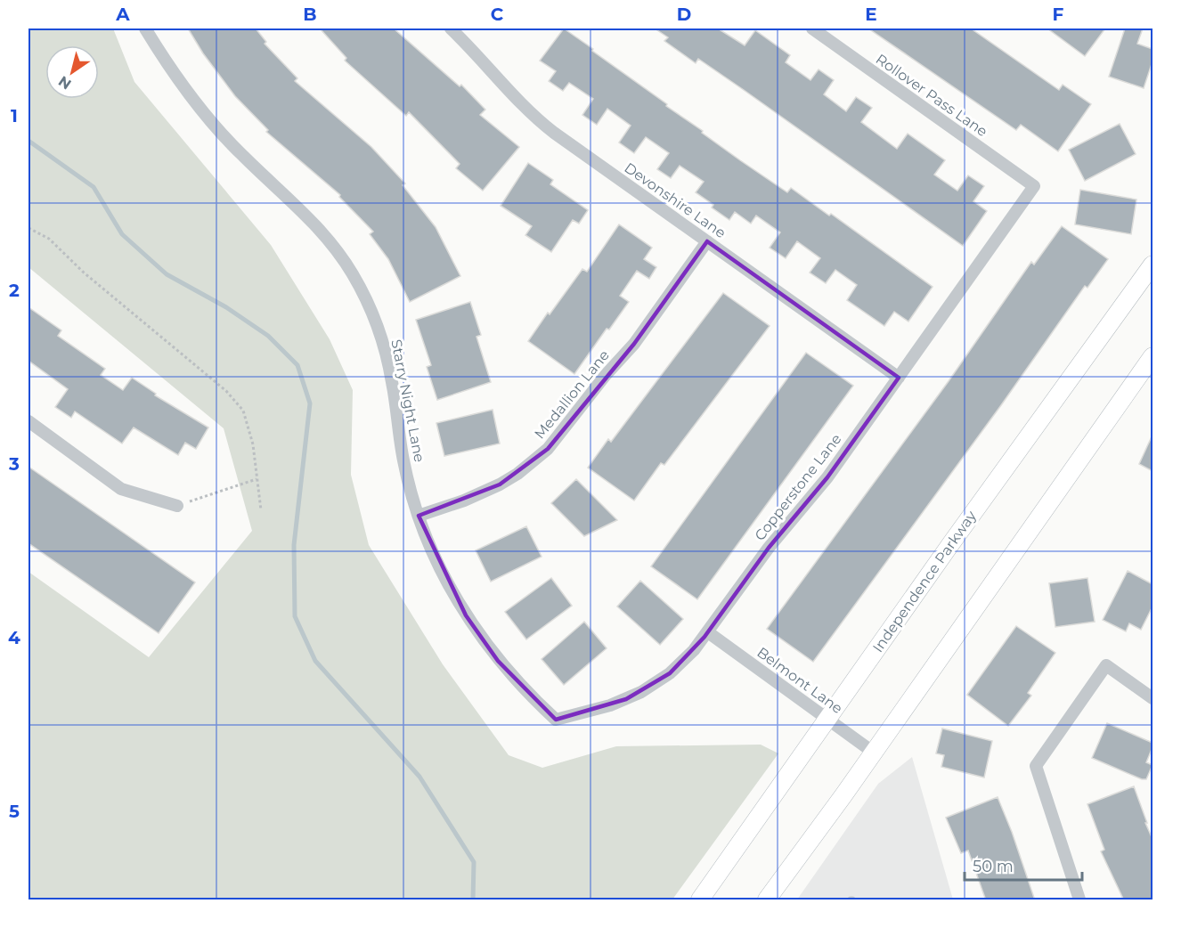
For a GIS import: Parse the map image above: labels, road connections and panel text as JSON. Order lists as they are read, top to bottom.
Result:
{
  "streets": {
    "main road": ["Independence Parkway"],
    "street": [
      "Rollover Pass Lane",
      "Devonshire Lane",
      "Medallion Lane",
      "Starry Night Lane",
      "Copperstone Lane",
      "Belmont Lane"
    ]
  },
  "crossings": [
    ["Rollover Pass Lane", "Copperstone Lane"],
    ["Devonshire Lane", "Medallion Lane"],
    ["Devonshire Lane", "Copperstone Lane"],
    ["Medallion Lane", "Starry Night Lane"],
    ["Starry Night Lane", "Copperstone Lane"],
    ["Copperstone Lane", "Belmont Lane"],
    ["Independence Parkway", "Belmont Lane"]
  ],
  "scale_bar": "50 m",
  "north": "bottom left",
  "grid": {
    "columns": [
      "A",
      "B",
      "C",
      "D",
      "E",
      "F"
    ],
    "rows": [
      "1",
      "2",
      "3",
      "4",
      "5"
    ]
  }
}
